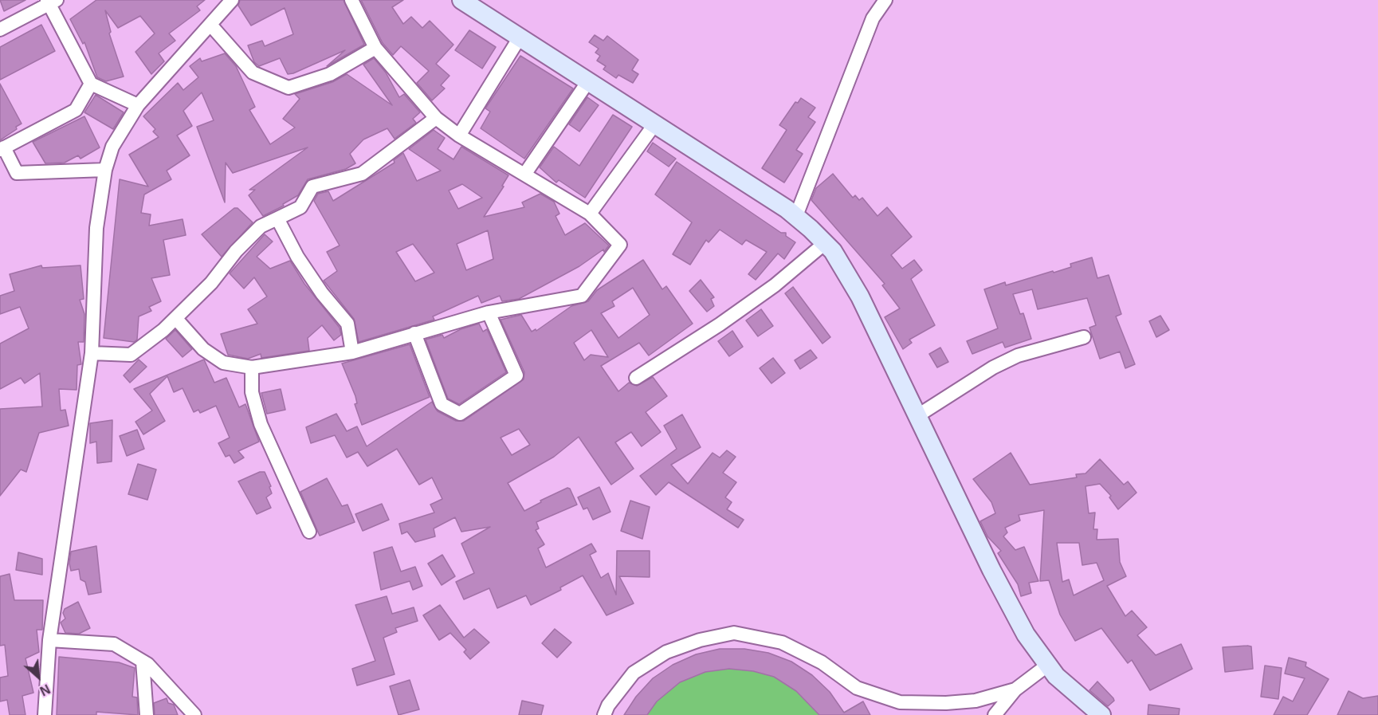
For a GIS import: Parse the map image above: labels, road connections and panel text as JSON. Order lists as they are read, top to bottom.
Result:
{
  "north": "bottom right"
}
